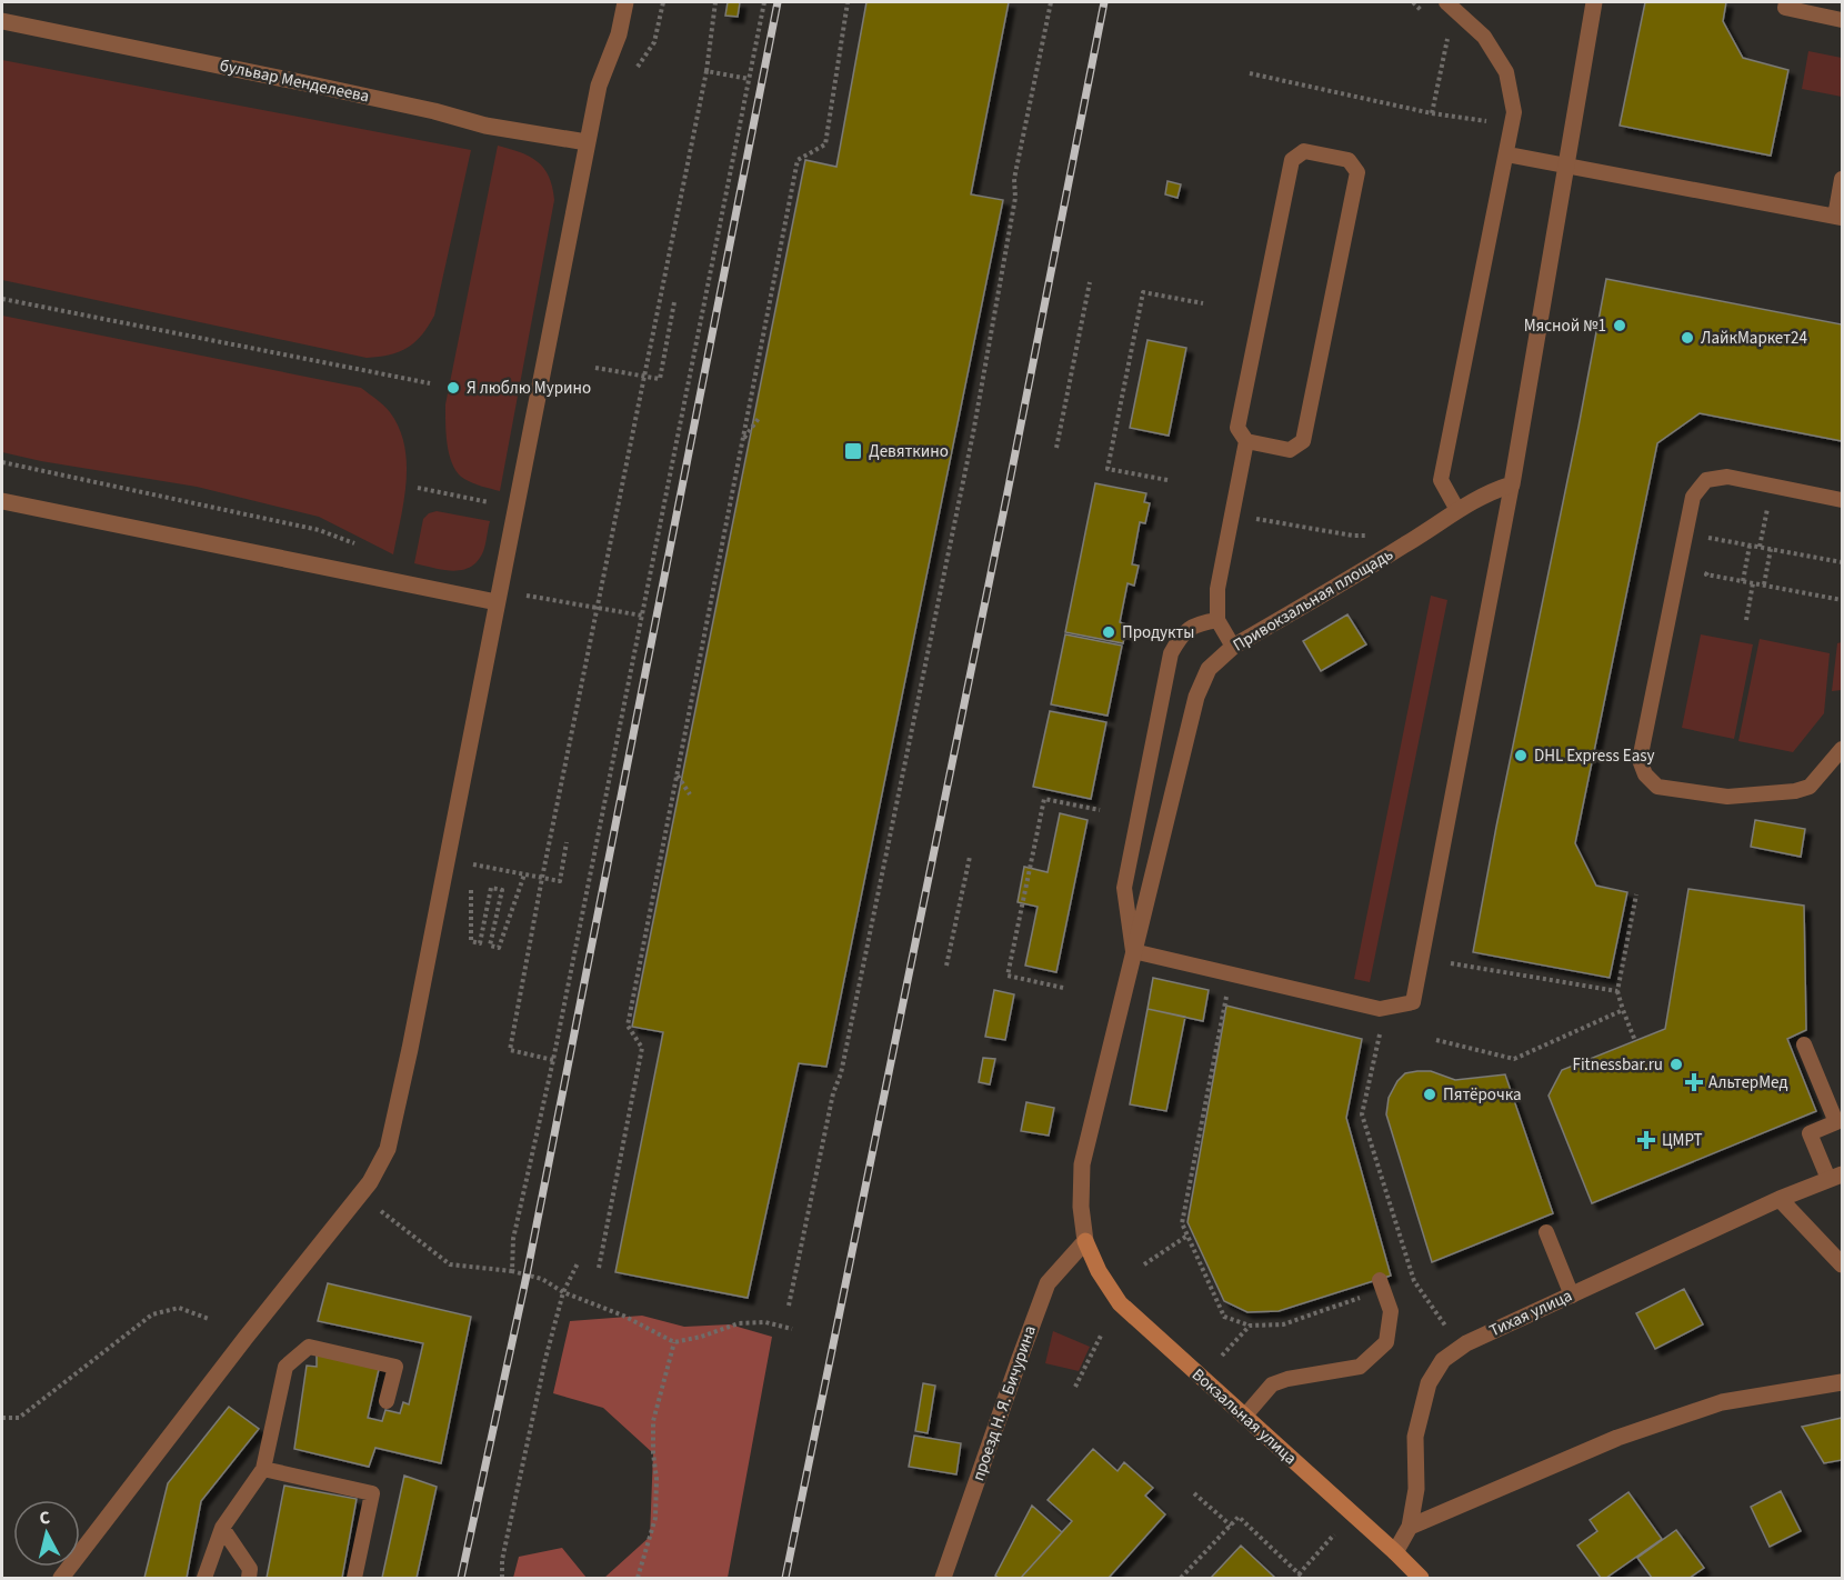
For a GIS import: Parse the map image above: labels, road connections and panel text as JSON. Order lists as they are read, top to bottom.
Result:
{
  "streets": {
    "street": [
      "бульвар Менделеева",
      "Привокзальная площадь",
      "Тихая улица",
      "проезд Н. Я. Бичурина",
      "Вокзальная улица"
    ]
  },
  "crossings": [
    ["Привокзальная площадь", "проезд Н. Я. Бичурина"],
    ["Привокзальная площадь", "Вокзальная улица"],
    ["Тихая улица", "Вокзальная улица"],
    ["проезд Н. Я. Бичурина", "Вокзальная улица"]
  ],
  "places": {
    "other": [
      "Мясной №1",
      "ЛайкМаркет24",
      "Я люблю Мурино",
      "Продукты",
      "DHL Express Easy",
      "Fitnessbar.ru",
      "Пятёрочка"
    ],
    "transit": ["Девяткино"],
    "health": ["АльтерМед", "ЦМРТ"]
  },
  "north": "top"
}
